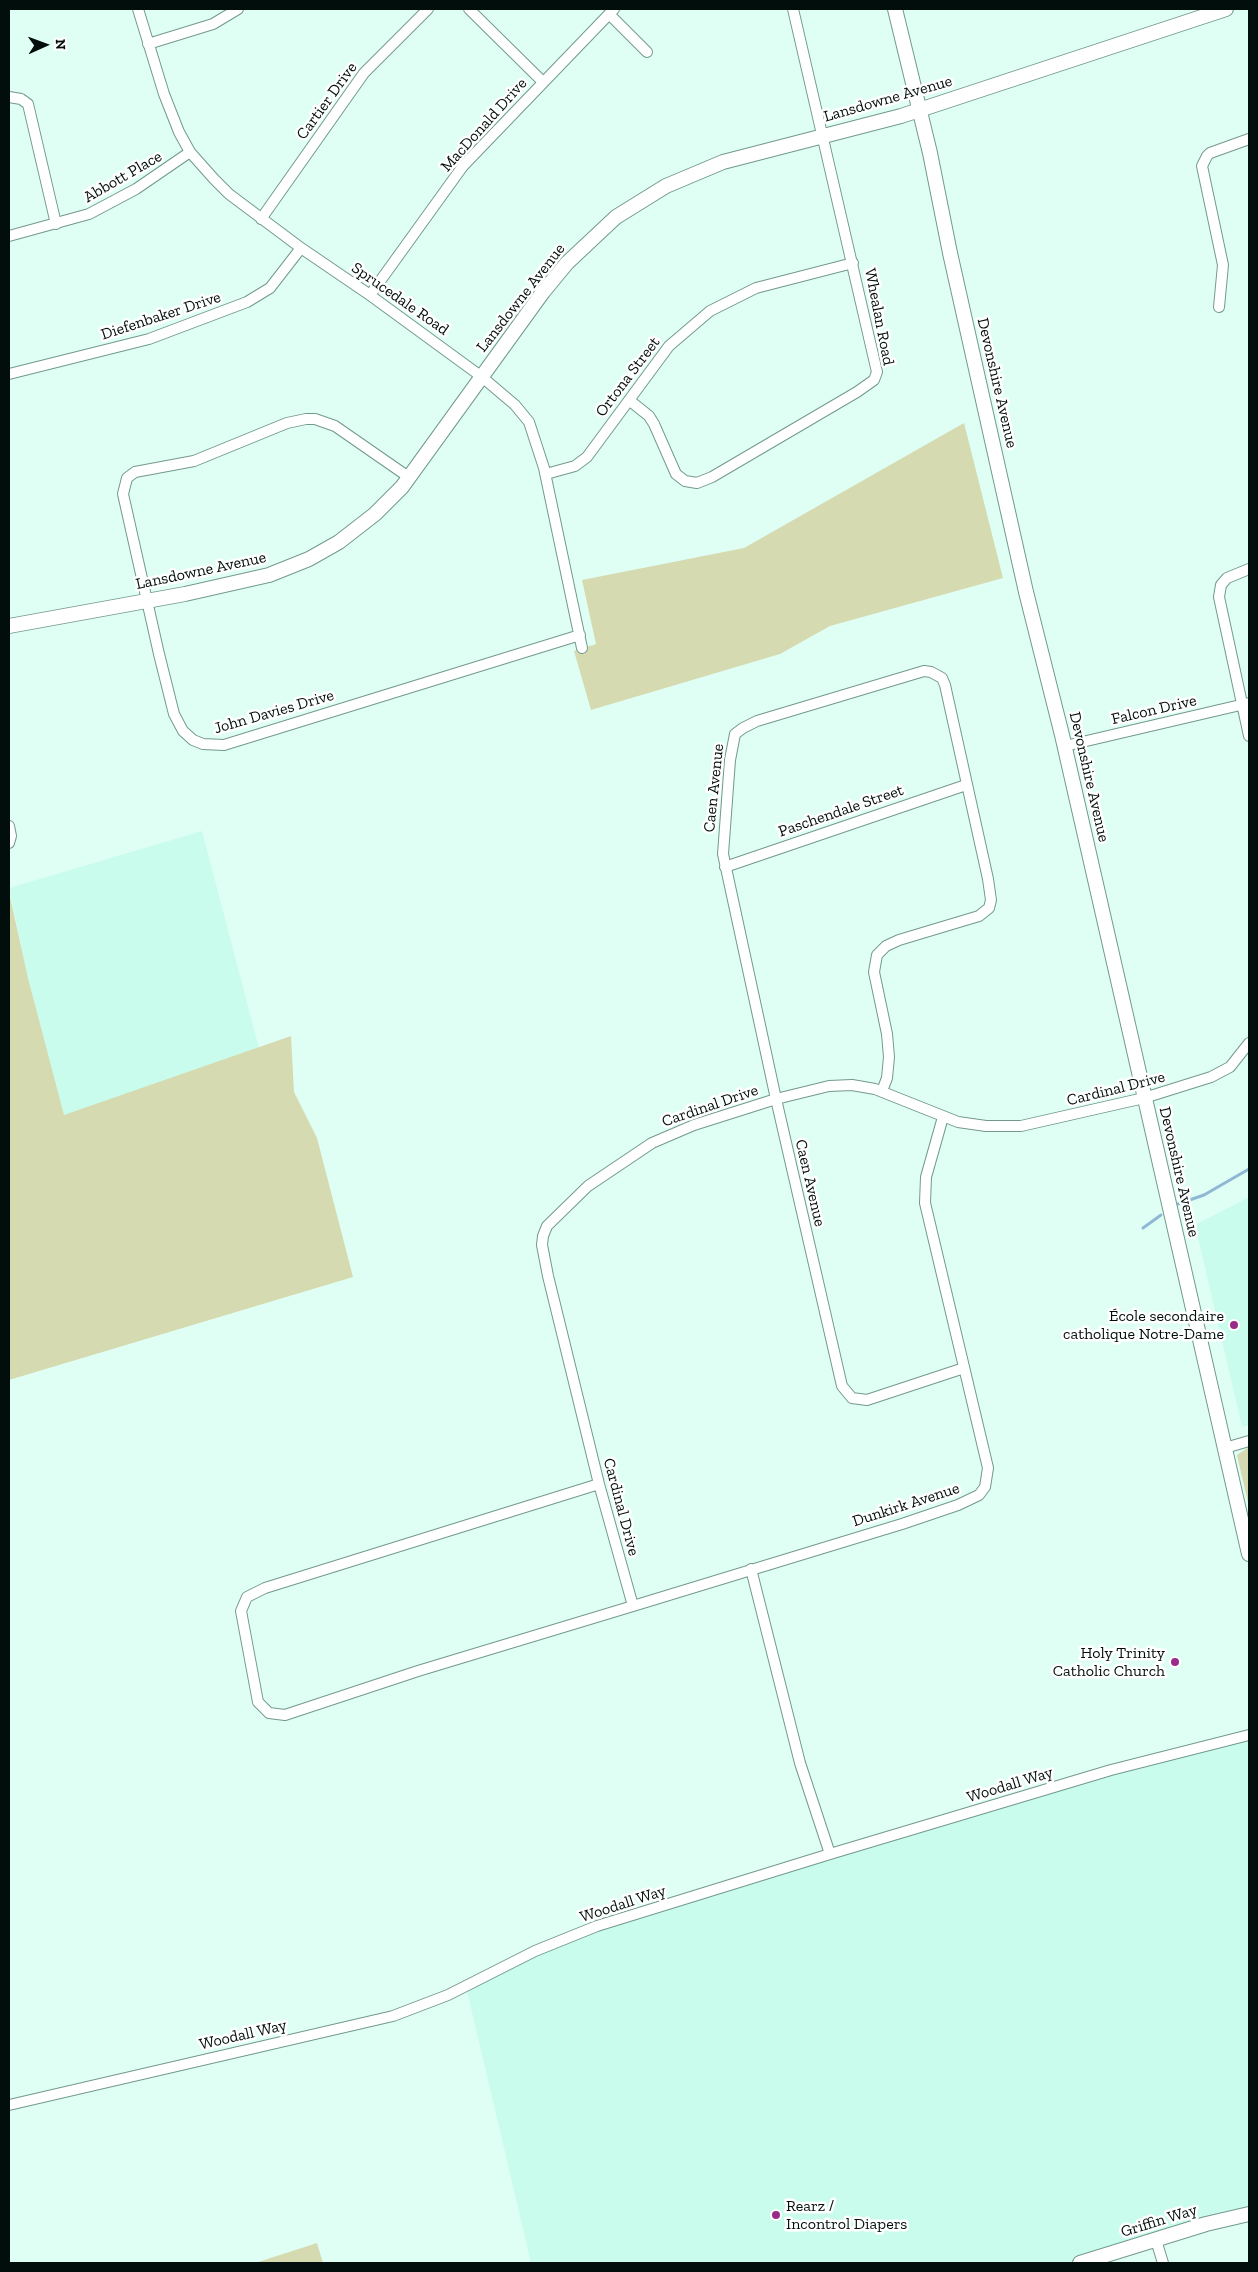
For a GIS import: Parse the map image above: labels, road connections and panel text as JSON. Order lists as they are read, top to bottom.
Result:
{
  "streets": {
    "main road": ["Lansdowne Avenue", "Devonshire Avenue", "Griffin Way"],
    "street": [
      "Cartier Drive",
      "MacDonald Drive",
      "Abbott Place",
      "Sprucedale Road",
      "Diefenbaker Drive",
      "Whealan Road",
      "Ortona Street",
      "Falcon Drive",
      "John Davies Drive",
      "Caen Avenue",
      "Paschendale Street",
      "Cardinal Drive",
      "Dunkirk Avenue",
      "Woodall Way"
    ]
  },
  "crossings": [
    ["Lansdowne Avenue", "Sprucedale Road"],
    ["Lansdowne Avenue", "Whealan Road"],
    ["Lansdowne Avenue", "Devonshire Avenue"],
    ["Lansdowne Avenue", "John Davies Drive"],
    ["Cartier Drive", "Sprucedale Road"],
    ["MacDonald Drive", "Sprucedale Road"],
    ["Abbott Place", "Sprucedale Road"],
    ["Sprucedale Road", "Diefenbaker Drive"],
    ["Sprucedale Road", "Ortona Street"],
    ["Sprucedale Road", "John Davies Drive"],
    ["Whealan Road", "Ortona Street"],
    ["Devonshire Avenue", "Falcon Drive"],
    ["Devonshire Avenue", "Cardinal Drive"],
    ["Caen Avenue", "Paschendale Street"],
    ["Caen Avenue", "Cardinal Drive"],
    ["Caen Avenue", "Dunkirk Avenue"],
    ["Cardinal Drive", "Dunkirk Avenue"]
  ],
  "places": ["École secondaire catholique Notre-Dame", "Holy Trinity Catholic Church", "Rearz / Incontrol Diapers"],
  "north": "right"
}
